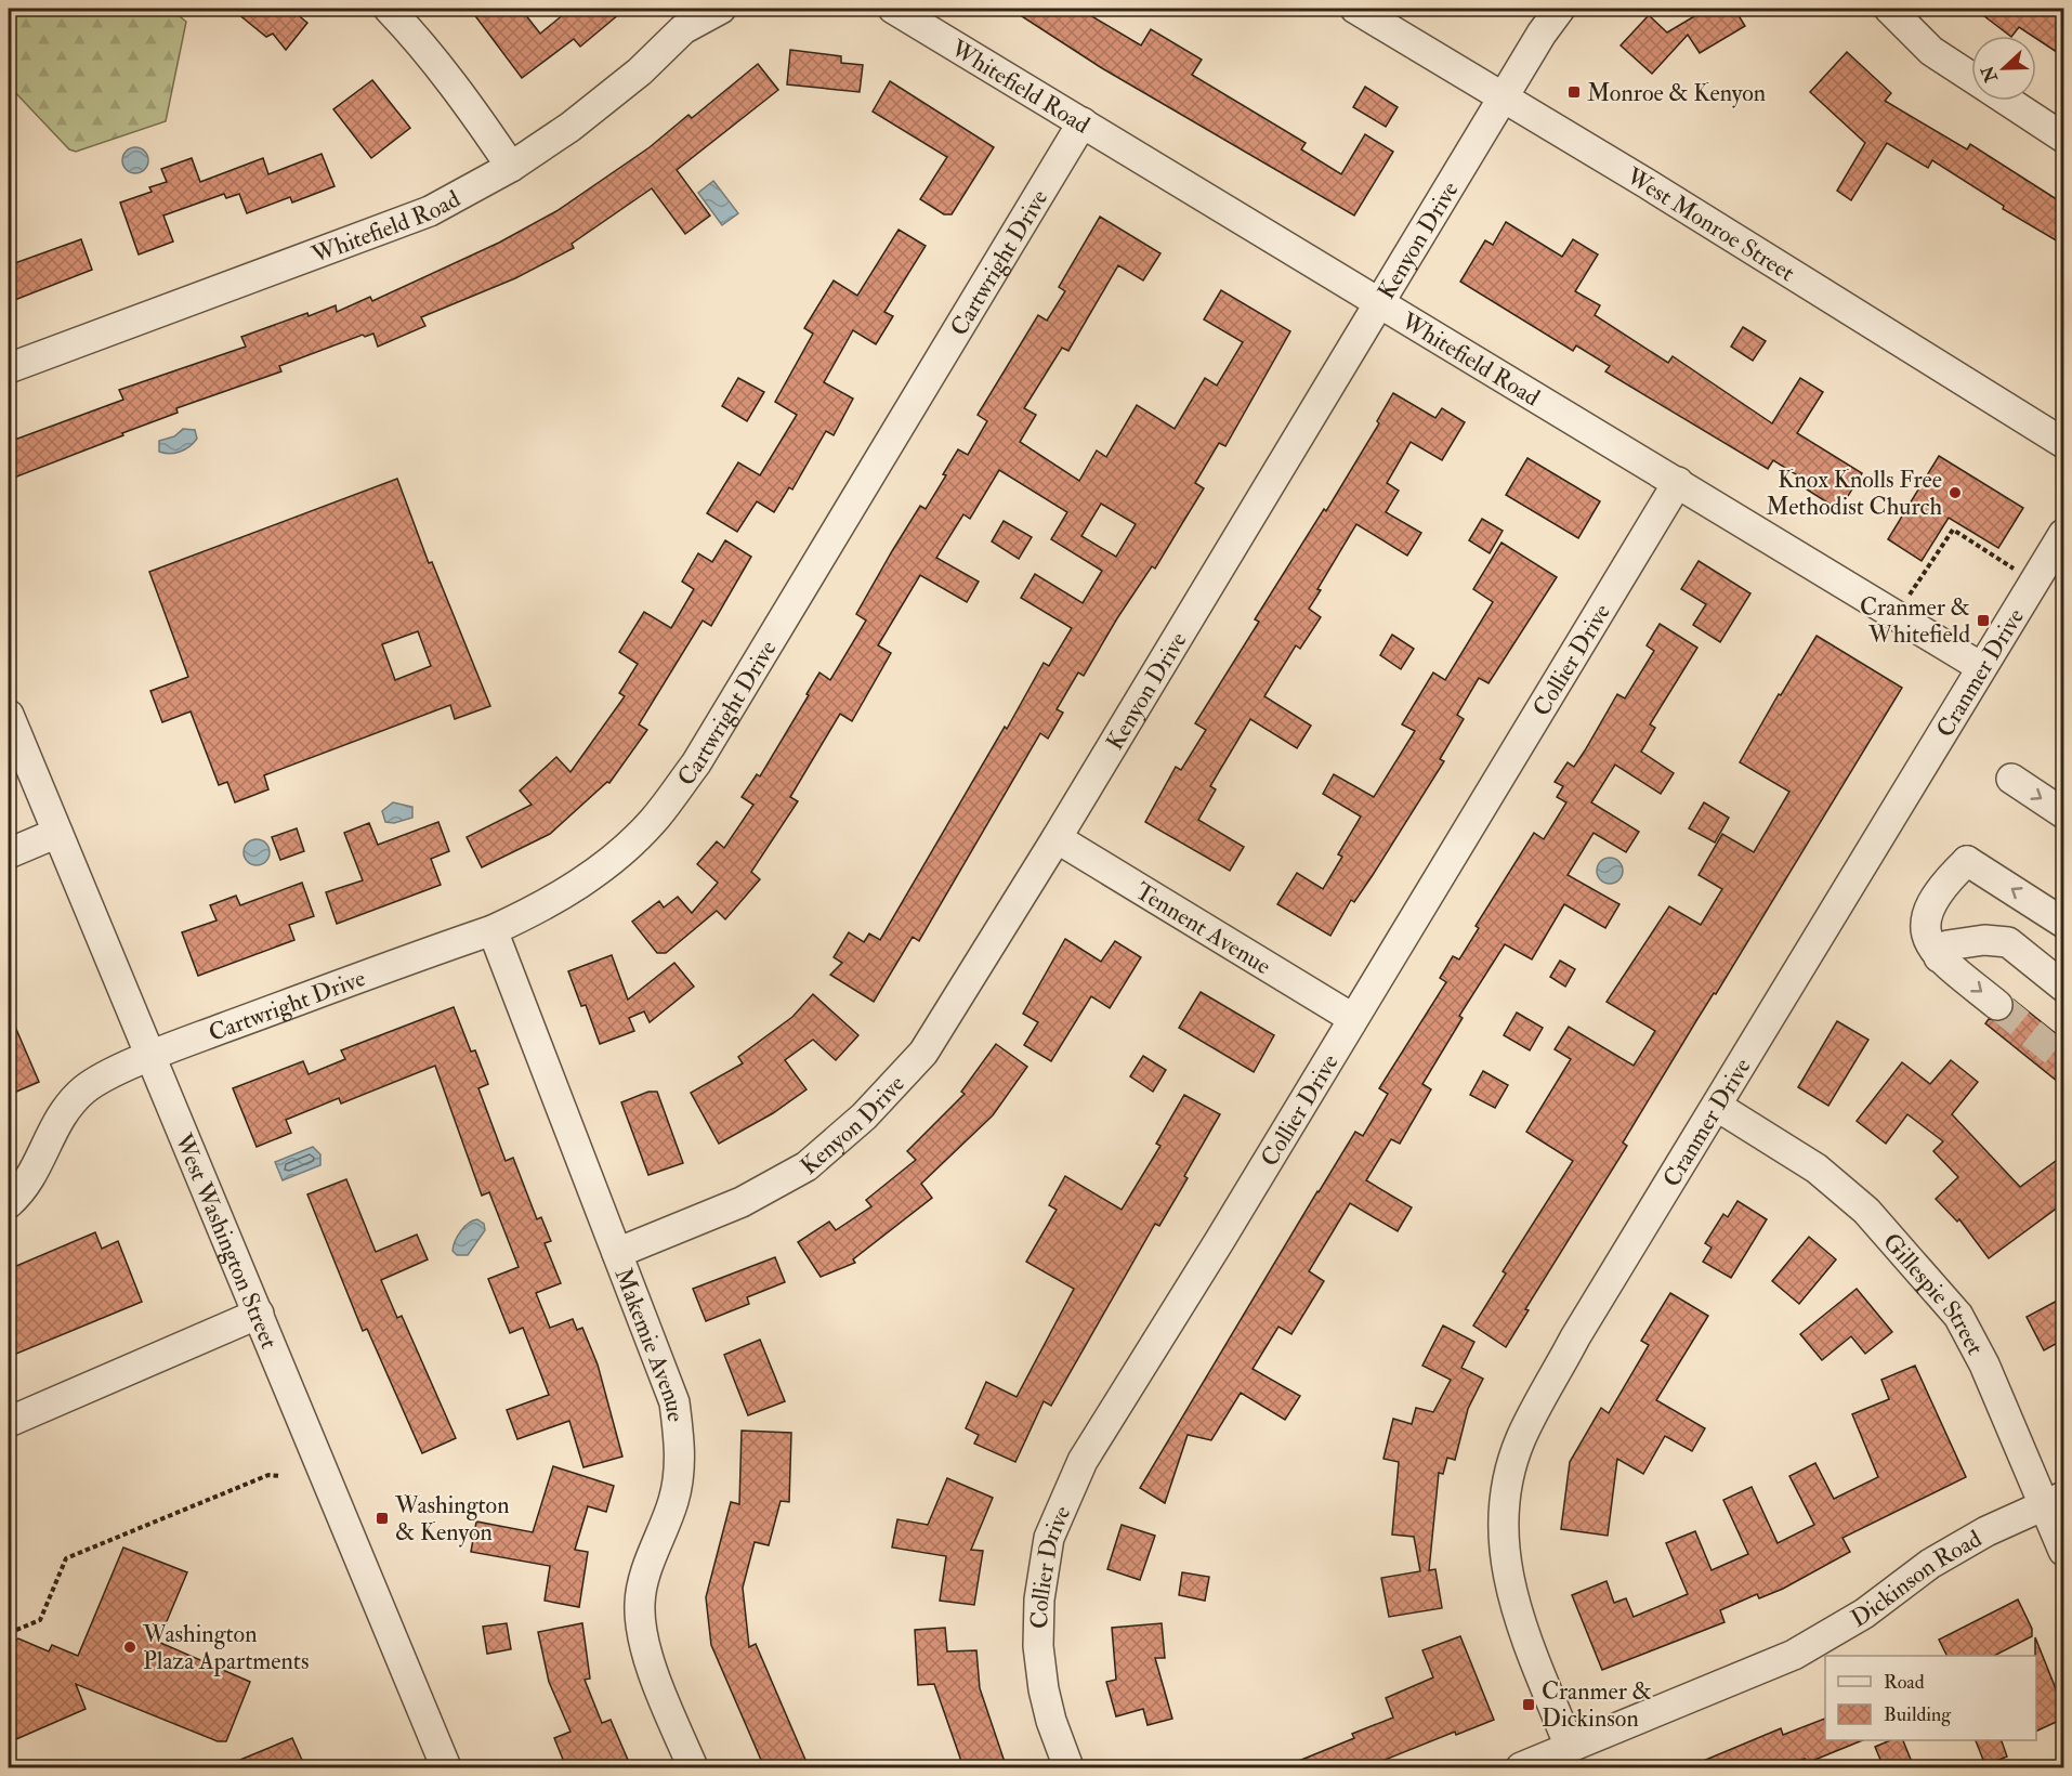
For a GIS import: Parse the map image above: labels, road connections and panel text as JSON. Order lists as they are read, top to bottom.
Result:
{
  "streets": {
    "street": [
      "Whitefield Road",
      "West Monroe Street",
      "Kenyon Drive",
      "Cartwright Drive",
      "Collier Drive",
      "Cranmer Drive",
      "Tennent Avenue",
      "West Washington Street",
      "Gillespie Street",
      "Makemie Avenue",
      "Dickinson Road"
    ]
  },
  "crossings": [
    ["Whitefield Road", "Kenyon Drive"],
    ["Whitefield Road", "Cartwright Drive"],
    ["Whitefield Road", "Collier Drive"],
    ["Whitefield Road", "Cranmer Drive"],
    ["West Monroe Street", "Kenyon Drive"],
    ["Kenyon Drive", "Tennent Avenue"],
    ["Kenyon Drive", "Makemie Avenue"],
    ["Cartwright Drive", "West Washington Street"],
    ["Cartwright Drive", "Makemie Avenue"],
    ["Collier Drive", "Tennent Avenue"],
    ["Cranmer Drive", "Gillespie Street"],
    ["Cranmer Drive", "Dickinson Road"],
    ["Gillespie Street", "Dickinson Road"]
  ],
  "places": {
    "transit": [
      "Monroe & Kenyon",
      "Cranmer & Whitefield",
      "Washington & Kenyon",
      "Cranmer & Dickinson"
    ],
    "other": ["Knox Knolls Free Methodist Church", "Washington Plaza Apartments"]
  },
  "legend": ["Road", "Building"],
  "north": "left"
}
